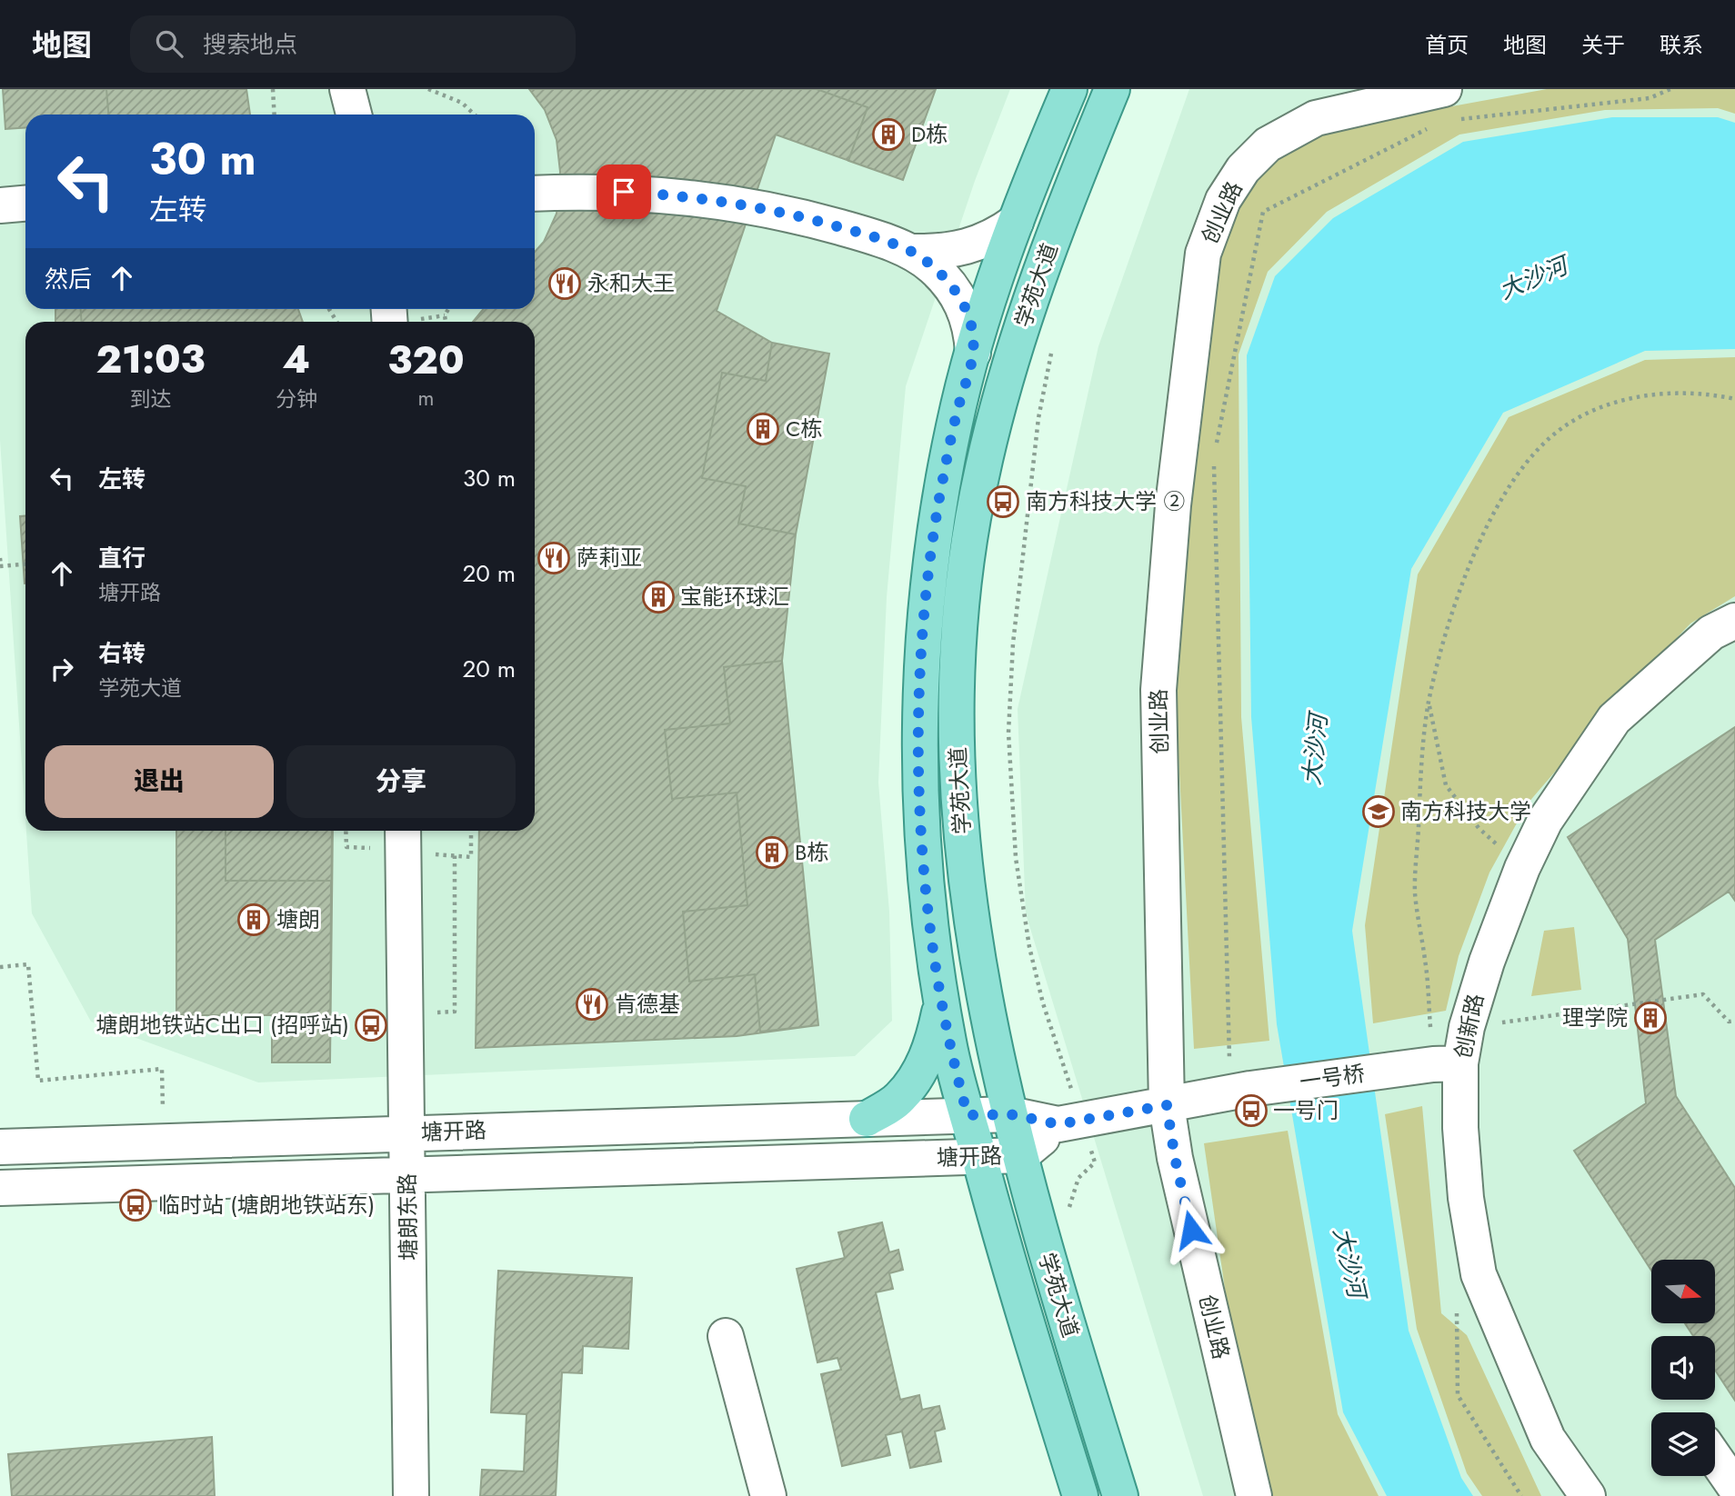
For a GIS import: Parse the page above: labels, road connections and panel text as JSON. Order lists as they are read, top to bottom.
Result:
{
  "streets": {
    "main road": ["学苑大道"],
    "street": [
      "创业路",
      "创新路",
      "一号桥",
      "塘开路",
      "塘朗东路"
    ]
  },
  "crossings": [
    ["创业路", "一号桥"],
    ["学苑大道", "塘开路"],
    ["创新路", "一号桥"],
    ["一号桥", "塘开路"],
    ["塘开路", "塘朗东路"]
  ],
  "water": ["大沙河"],
  "places": {
    "building": [
      "D栋",
      "C栋",
      "宝能环球汇",
      "B栋",
      "塘朗",
      "理学院"
    ],
    "restaurant": ["永和大王", "萨莉亚", "肯德基"],
    "bus stop": [
      "南方科技大学 ②",
      "塘朗地铁站C出口 (招呼站)",
      "一号门",
      "临时站 (塘朗地铁站东)"
    ],
    "school or university": ["南方科技大学"]
  },
  "north": "right",
  "page": {
    "header": "地图",
    "search": "搜索地点",
    "nav": [
      "首页",
      "地图",
      "关于",
      "联系"
    ],
    "turn": ["30 m", "左转"],
    "then": "然后",
    "eta": [
      "21:03",
      "到达",
      "4",
      "分钟",
      "320",
      "m"
    ],
    "list": [
      {
        "name": "左转",
        "value": "30 m"
      },
      {
        "name": "直行",
        "note": "塘开路",
        "value": "20 m"
      },
      {
        "name": "右转",
        "note": "学苑大道",
        "value": "20 m"
      }
    ],
    "buttons": ["退出", "分享"]
  }
}
